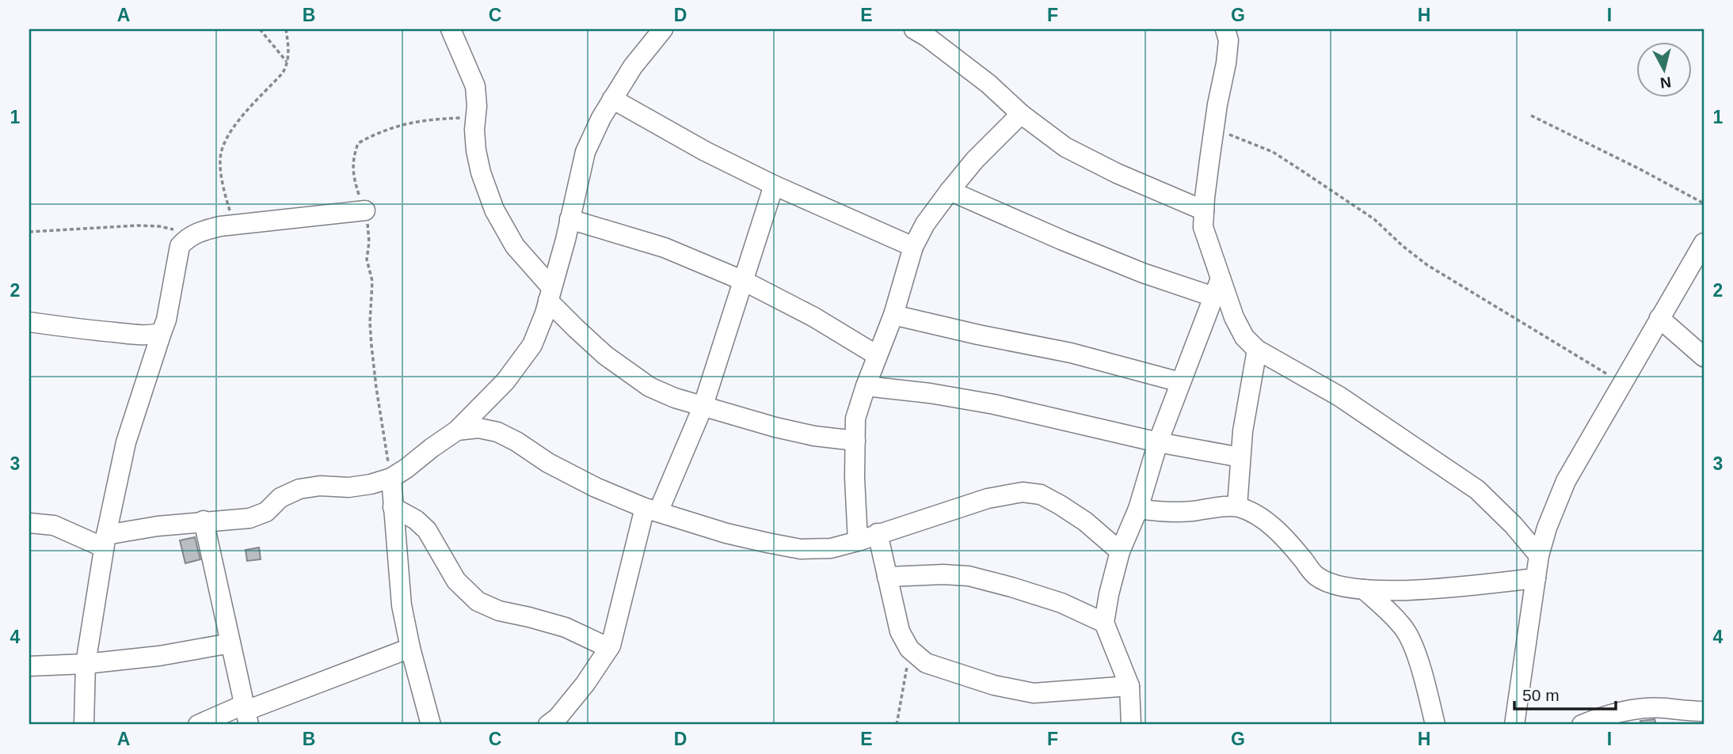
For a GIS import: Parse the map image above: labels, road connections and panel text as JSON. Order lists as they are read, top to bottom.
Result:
{
  "scale_bar": "50 m",
  "north": "bottom",
  "grid": {
    "columns": [
      "A",
      "B",
      "C",
      "D",
      "E",
      "F",
      "G",
      "H",
      "I"
    ],
    "rows": [
      "1",
      "2",
      "3",
      "4"
    ]
  }
}
